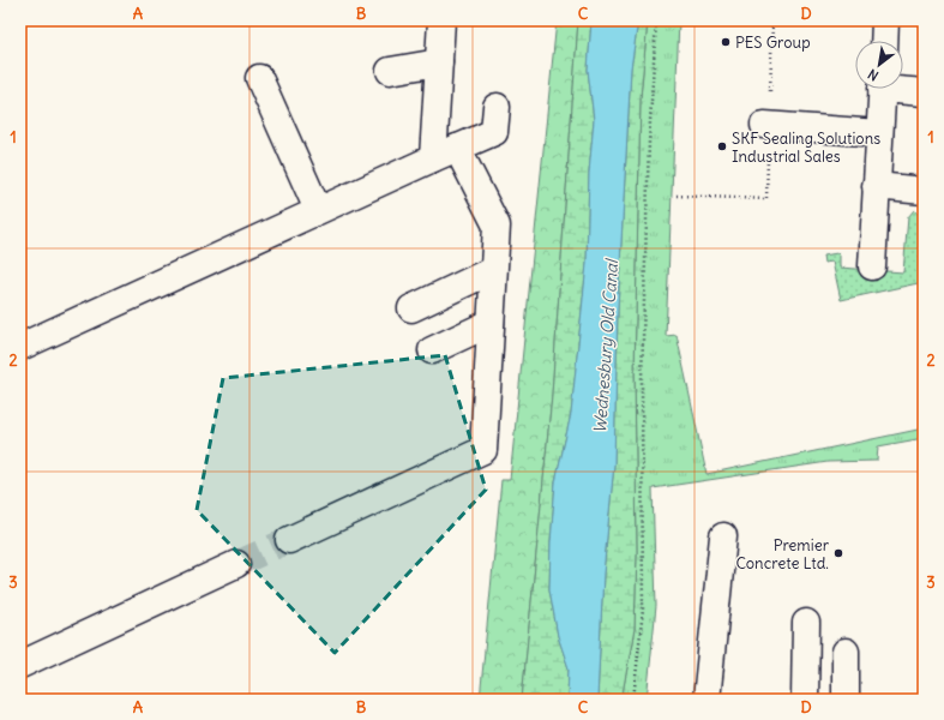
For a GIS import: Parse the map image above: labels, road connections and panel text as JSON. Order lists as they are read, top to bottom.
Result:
{
  "water": ["Wednesbury Old Canal"],
  "places": ["PES Group", "SKF Sealing Solutions Industrial Sales", "Premier Concrete Ltd."],
  "north": "bottom left",
  "grid": {
    "columns": [
      "A",
      "B",
      "C",
      "D"
    ],
    "rows": ["1", "2", "3"]
  }
}
